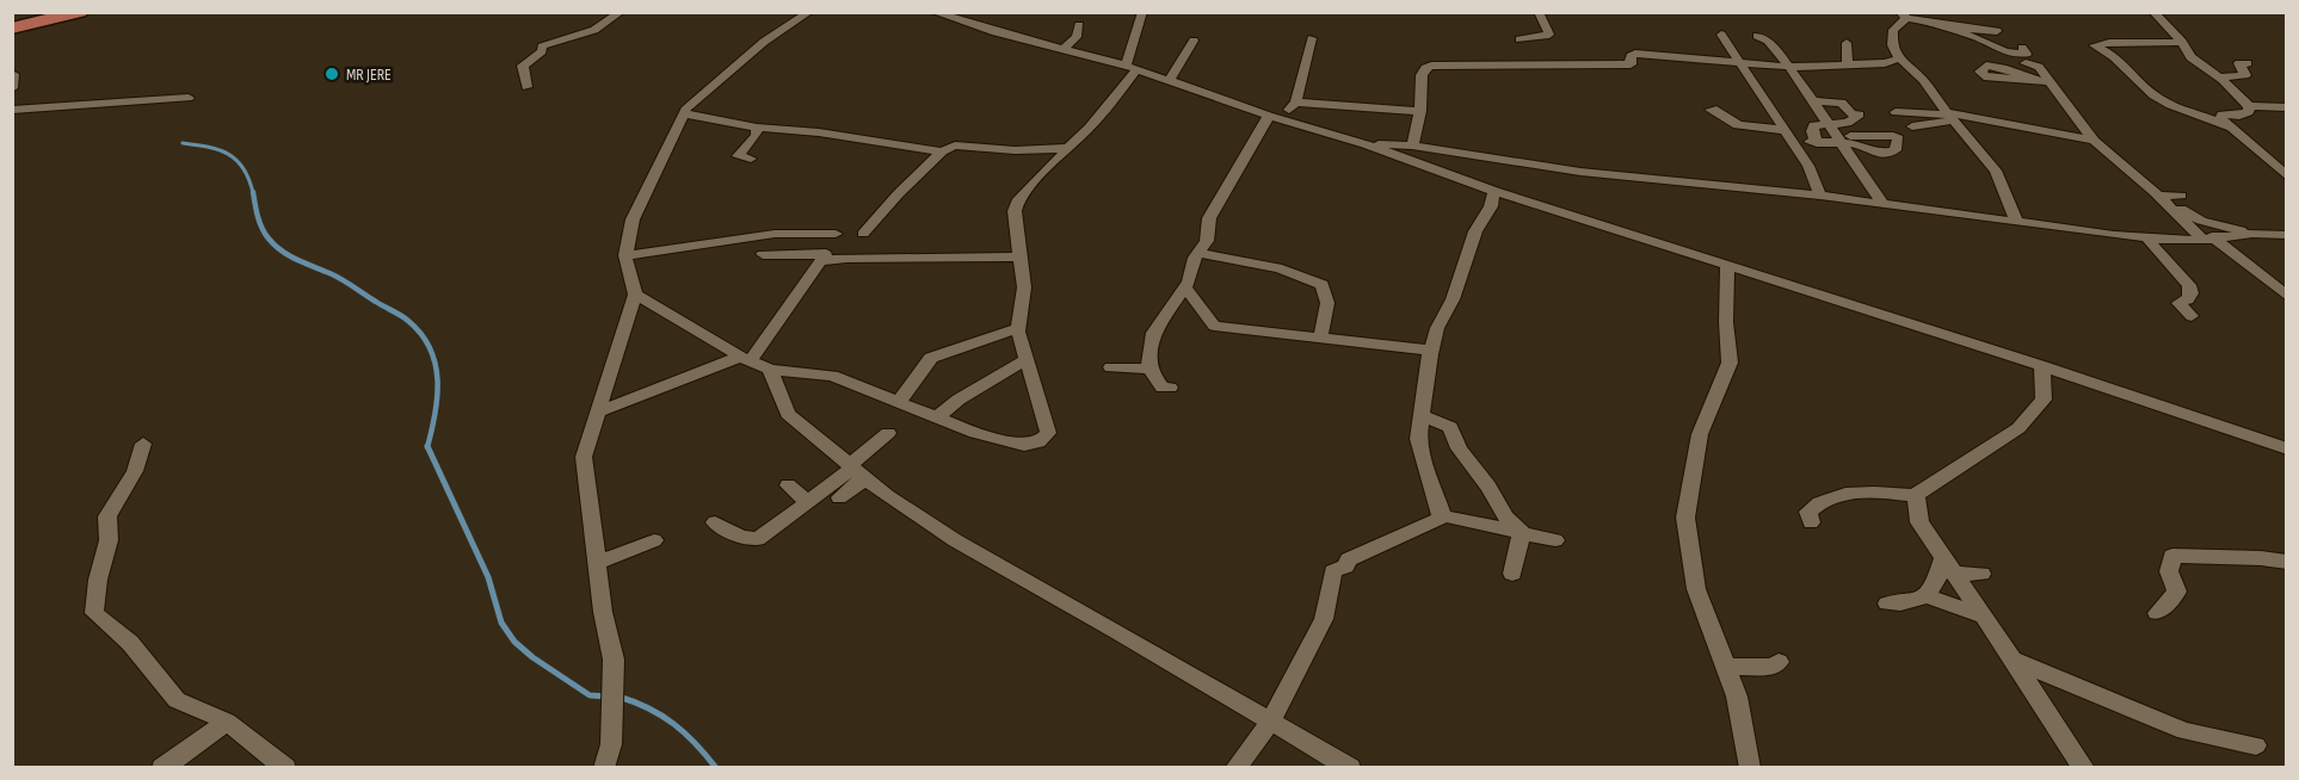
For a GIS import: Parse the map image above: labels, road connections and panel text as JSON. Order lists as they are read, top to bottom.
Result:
{
  "places": ["MR JERE"]
}
